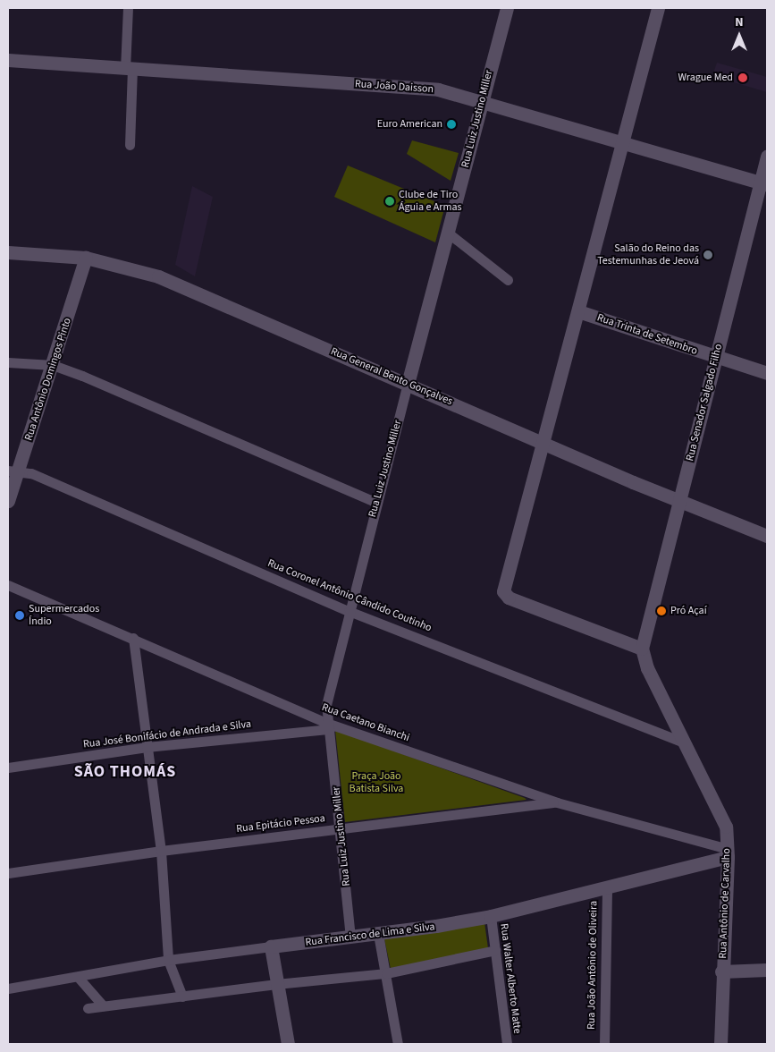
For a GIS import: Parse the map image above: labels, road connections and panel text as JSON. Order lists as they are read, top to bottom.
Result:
{
  "streets": {
    "street": [
      "Rua João Daisson",
      "Rua Luiz Justino Miller",
      "Rua Trinta de Setembro",
      "Rua General Bento Gonçalves",
      "Rua Antônio Domingos Pinto",
      "Rua Senador Salgado Filho",
      "Rua Coronel Antônio Cândido Coutinho",
      "Rua Caetano Bianchi",
      "Rua José Bonifácio de Andrada e Silva",
      "Rua Epitácio Pessoa",
      "Rua Antônio de Carvalho",
      "Rua Francisco de Lima e Silva",
      "Rua João Antônio de Oliveira",
      "Rua Walter Alberto Matte"
    ]
  },
  "crossings": [
    ["Rua João Daisson", "Rua Luiz Justino Miller"],
    ["Rua João Daisson", "Rua Senador Salgado Filho"],
    ["Rua Luiz Justino Miller", "Rua General Bento Gonçalves"],
    ["Rua Luiz Justino Miller", "Rua Coronel Antônio Cândido Coutinho"],
    ["Rua Luiz Justino Miller", "Rua Caetano Bianchi"],
    ["Rua Luiz Justino Miller", "Rua José Bonifácio de Andrada e Silva"],
    ["Rua Luiz Justino Miller", "Rua Epitácio Pessoa"],
    ["Rua Luiz Justino Miller", "Rua Francisco de Lima e Silva"],
    ["Rua Trinta de Setembro", "Rua Senador Salgado Filho"],
    ["Rua General Bento Gonçalves", "Rua Antônio Domingos Pinto"],
    ["Rua General Bento Gonçalves", "Rua Senador Salgado Filho"],
    ["Rua Antônio Domingos Pinto", "Rua Coronel Antônio Cândido Coutinho"],
    ["Rua Senador Salgado Filho", "Rua Antônio de Carvalho"],
    ["Rua Coronel Antônio Cândido Coutinho", "Rua Antônio de Carvalho"],
    ["Rua Caetano Bianchi", "Rua José Bonifácio de Andrada e Silva"],
    ["Rua Caetano Bianchi", "Rua Epitácio Pessoa"],
    ["Rua Caetano Bianchi", "Rua Antônio de Carvalho"],
    ["Rua Caetano Bianchi", "Rua Francisco de Lima e Silva"],
    ["Rua Antônio de Carvalho", "Rua Francisco de Lima e Silva"],
    ["Rua Francisco de Lima e Silva", "Rua João Antônio de Oliveira"],
    ["Rua Francisco de Lima e Silva", "Rua Walter Alberto Matte"]
  ],
  "districts": ["SÃO THOMÁS"],
  "parks": ["Praça João Batista Silva"],
  "places": [
    "Wrague Med",
    "Euro American",
    "Clube de Tiro Águia e Armas",
    "Salão do Reino das Testemunhas de Jeová",
    "Pró Açaí",
    "Supermercados Índio"
  ],
  "north": "top"
}
